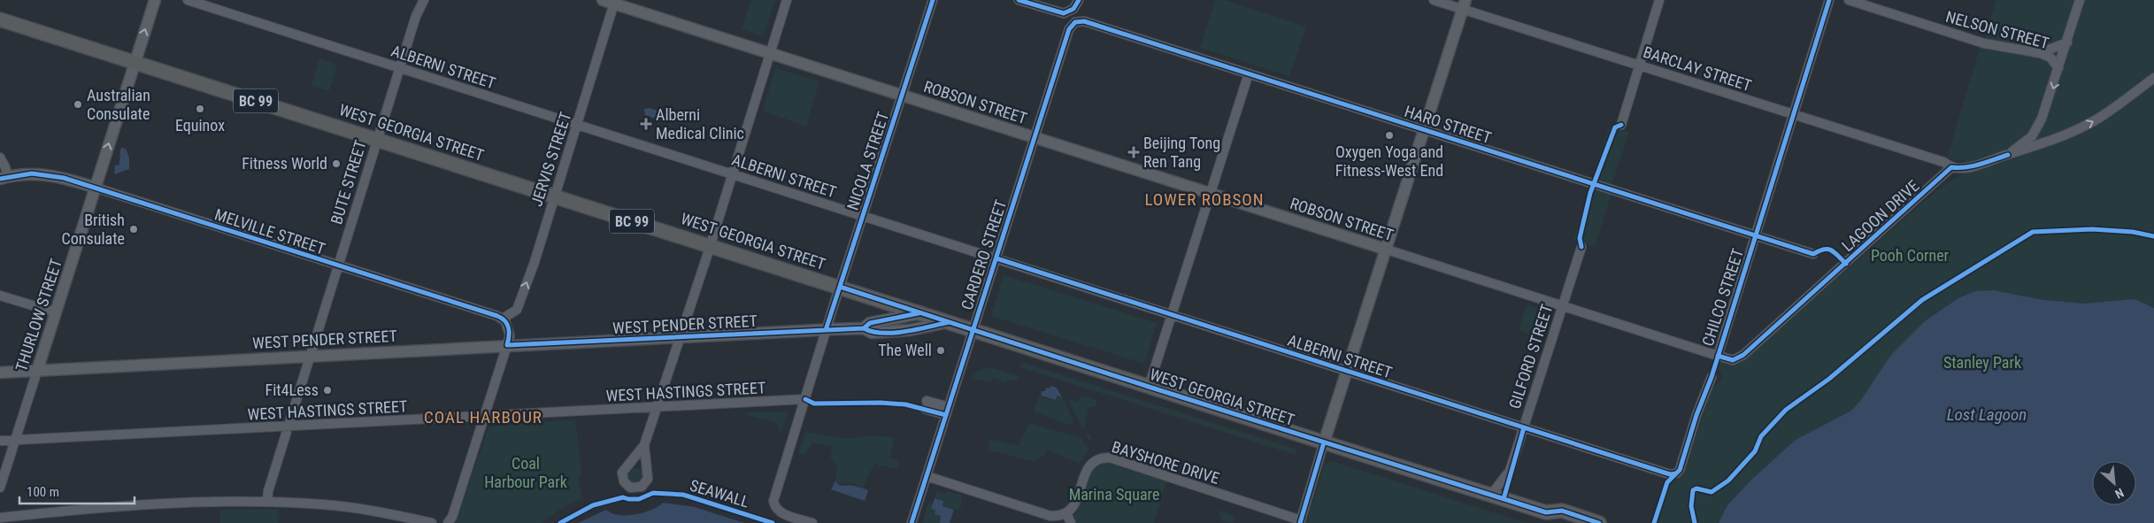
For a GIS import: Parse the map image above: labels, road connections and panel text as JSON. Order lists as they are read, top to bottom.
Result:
{
  "streets": {
    "highway": ["BC 99", "WEST GEORGIA STREET"],
    "main road": [
      "ROBSON STREET",
      "MELVILLE STREET",
      "THURLOW STREET",
      "WEST PENDER STREET"
    ],
    "street": [
      "NELSON STREET",
      "ALBERNI STREET",
      "BARCLAY STREET",
      "HARO STREET",
      "JERVIS STREET",
      "NICOLA STREET",
      "BUTE STREET",
      "LAGOON DRIVE",
      "CARDERO STREET",
      "CHILCO STREET",
      "GILFORD STREET",
      "WEST HASTINGS STREET",
      "BAYSHORE DRIVE"
    ],
    "cycle path": ["SEAWALL"]
  },
  "crossings": [
    ["ALBERNI STREET", "JERVIS STREET"],
    ["ALBERNI STREET", "NICOLA STREET"],
    ["ALBERNI STREET", "BUTE STREET"],
    ["ALBERNI STREET", "CARDERO STREET"],
    ["ALBERNI STREET", "GILFORD STREET"],
    ["BARCLAY STREET", "LAGOON DRIVE"],
    ["BARCLAY STREET", "CHILCO STREET"],
    ["ROBSON STREET", "JERVIS STREET"],
    ["ROBSON STREET", "NICOLA STREET"],
    ["ROBSON STREET", "LAGOON DRIVE"],
    ["ROBSON STREET", "CARDERO STREET"],
    ["ROBSON STREET", "CHILCO STREET"],
    ["ROBSON STREET", "GILFORD STREET"],
    ["HARO STREET", "CARDERO STREET"],
    ["HARO STREET", "CHILCO STREET"],
    ["WEST GEORGIA STREET", "JERVIS STREET"],
    ["WEST GEORGIA STREET", "NICOLA STREET"],
    ["WEST GEORGIA STREET", "BUTE STREET"],
    ["WEST GEORGIA STREET", "CARDERO STREET"],
    ["WEST GEORGIA STREET", "THURLOW STREET"],
    ["WEST GEORGIA STREET", "WEST PENDER STREET"],
    ["WEST GEORGIA STREET", "GILFORD STREET"],
    ["JERVIS STREET", "MELVILLE STREET"],
    ["NICOLA STREET", "WEST PENDER STREET"],
    ["NICOLA STREET", "WEST HASTINGS STREET"],
    ["BUTE STREET", "MELVILLE STREET"],
    ["BUTE STREET", "WEST PENDER STREET"],
    ["BUTE STREET", "WEST HASTINGS STREET"],
    ["LAGOON DRIVE", "CHILCO STREET"],
    ["MELVILLE STREET", "THURLOW STREET"],
    ["THURLOW STREET", "WEST PENDER STREET"],
    ["THURLOW STREET", "WEST HASTINGS STREET"]
  ],
  "one_way": ["JERVIS STREET", "THURLOW STREET"],
  "districts": ["LOWER ROBSON", "COAL HARBOUR"],
  "water": ["Lost Lagoon"],
  "parks": [
    "Pooh Corner",
    "Stanley Park",
    "Coal Harbour Park",
    "Marina Square"
  ],
  "places": {
    "other": [
      "Australian Consulate",
      "Equinox",
      "Oxygen Yoga and Fitness-West End",
      "Fitness World",
      "British Consulate",
      "The Well",
      "Fit4Less"
    ],
    "health": ["Alberni Medical Clinic", "Beijing Tong Ren Tang"]
  },
  "scale_bar": "100 m",
  "north": "bottom right"
}
